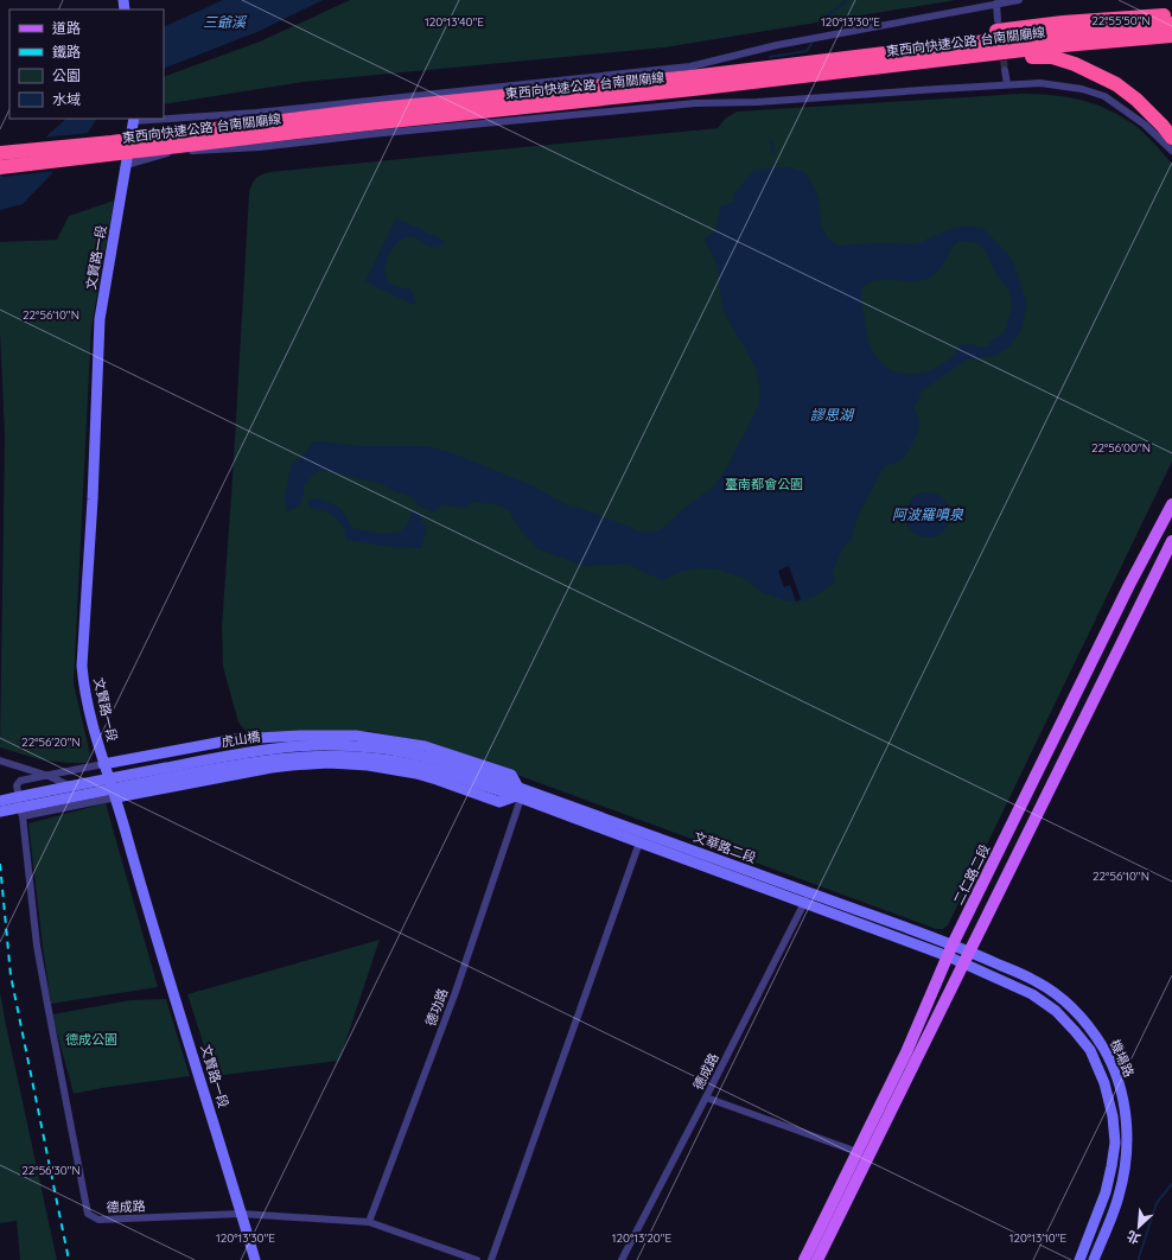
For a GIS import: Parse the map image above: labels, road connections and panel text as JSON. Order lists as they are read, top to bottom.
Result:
{
  "streets": {
    "highway": ["東西向快速公路 台南關廟線"],
    "main road": ["二仁路二段"],
    "street": [
      "文賢路一段",
      "虎山橋",
      "文華路二段",
      "德功路",
      "機場路",
      "德成路"
    ]
  },
  "crossings": [
    ["文賢路一段", "德成路"],
    ["虎山橋", "文華路二段"],
    ["文華路二段", "二仁路二段"],
    ["文華路二段", "德功路"],
    ["文華路二段", "機場路"],
    ["文華路二段", "德成路"],
    ["二仁路二段", "機場路"],
    ["德功路", "德成路"]
  ],
  "water": ["三爺溪", "謬思湖", "阿波羅噴泉"],
  "parks": ["臺南都會公園", "德成公園"],
  "legend": [
    "道路",
    "鐵路",
    "公園",
    "水域"
  ],
  "north": "bottom left",
  "coordinates": [
    "22°55'50\"N",
    "120°13'40\"E",
    "120°13'30\"E",
    "22°56'10\"N",
    "22°56'00\"N",
    "22°56'20\"N",
    "22°56'30\"N",
    "120°13'20\"E",
    "120°13'10\"E"
  ]
}
